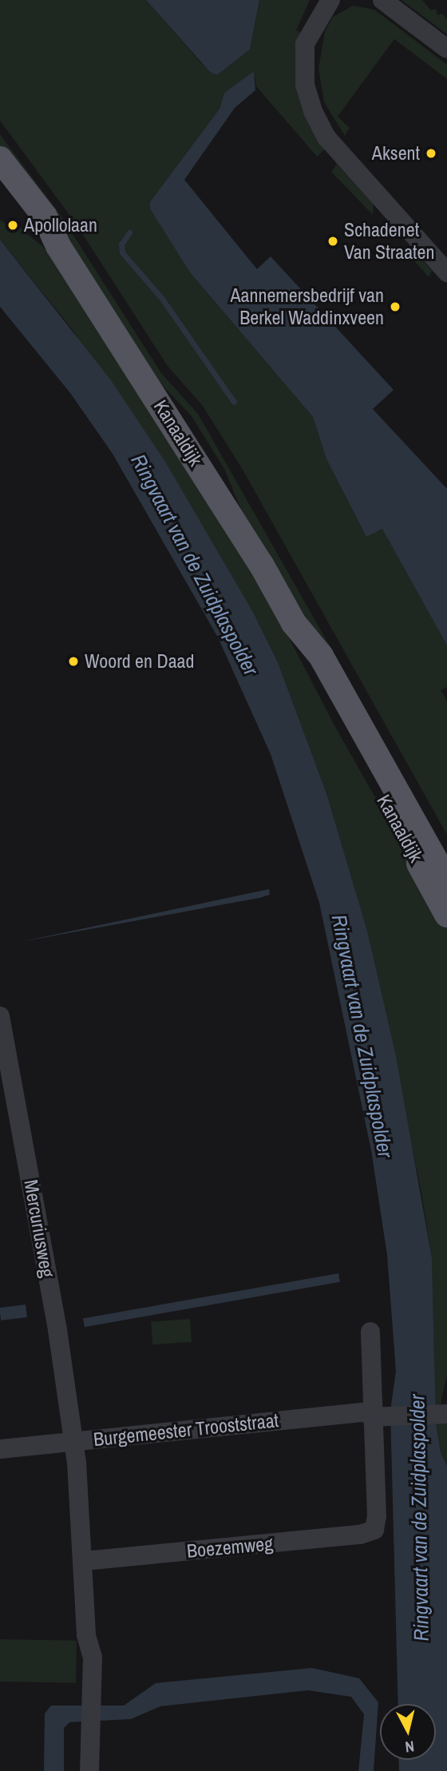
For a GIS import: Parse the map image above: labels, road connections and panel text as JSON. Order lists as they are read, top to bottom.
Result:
{
  "streets": {
    "main road": ["Kanaaldijk"],
    "street": ["Mercuriusweg", "Burgemeester Trooststraat", "Boezemweg"]
  },
  "crossings": [
    ["Mercuriusweg", "Burgemeester Trooststraat"],
    ["Burgemeester Trooststraat", "Boezemweg"]
  ],
  "water": ["Ringvaart van de Zuidplaspolder"],
  "places": [
    "Aksent",
    "Apollolaan",
    "Schadenet Van Straaten",
    "Aannemersbedrijf van Berkel Waddinxveen",
    "Woord en Daad"
  ],
  "north": "bottom"
}
